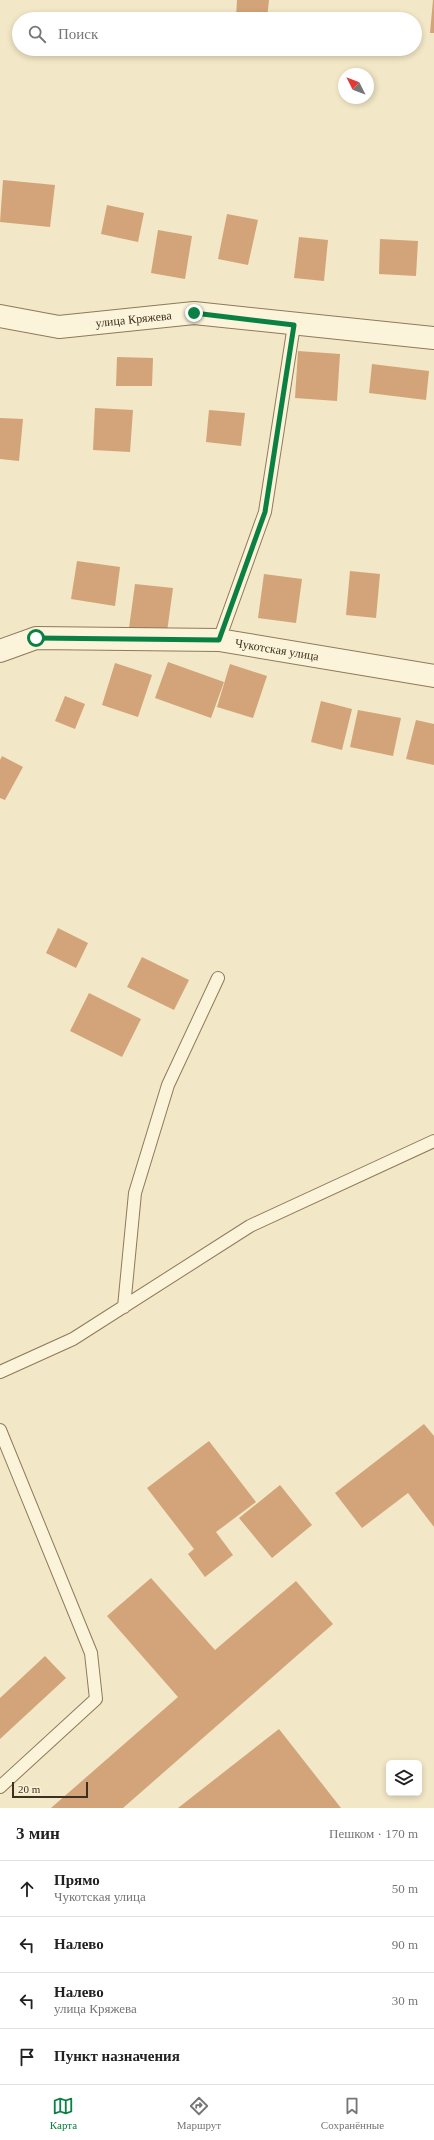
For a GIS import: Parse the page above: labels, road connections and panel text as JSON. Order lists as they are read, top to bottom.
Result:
{
  "streets": {
    "street": ["улица Кряжева", "Чукотская улица"]
  },
  "scale_bar": "20 m",
  "north": "top left",
  "page": {
    "search": "Поиск",
    "scale": "20 m",
    "heading": ["3 мин", "Пешком · 170 m"],
    "list": [
      ["Прямо", "Чукотская улица", "50 m"],
      ["Налево", "90 m"],
      ["Налево", "улица Кряжева", "30 m"],
      "Пункт назначения"
    ],
    "nav": ["Карта", "Маршрут", "Сохранённые"]
  }
}
